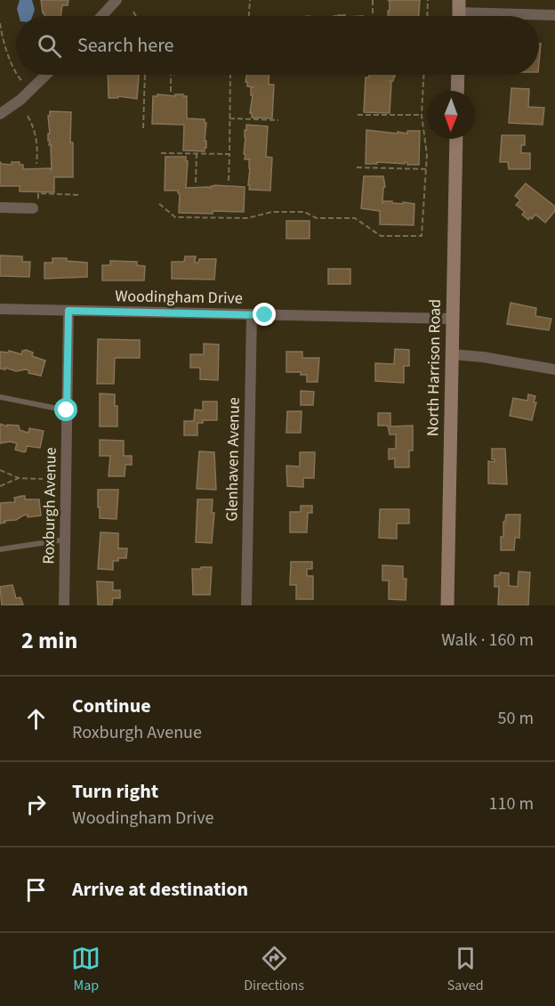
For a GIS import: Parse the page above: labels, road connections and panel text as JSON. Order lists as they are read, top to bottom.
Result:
{
  "streets": {
    "street": [
      "Woodingham Drive",
      "North Harrison Road",
      "Glenhaven Avenue",
      "Roxburgh Avenue"
    ]
  },
  "crossings": [
    ["Woodingham Drive", "North Harrison Road"],
    ["Woodingham Drive", "Glenhaven Avenue"],
    ["Woodingham Drive", "Roxburgh Avenue"]
  ],
  "north": "bottom",
  "page": {
    "search": "Search here",
    "heading": ["2 min", "Walk · 160 m"],
    "list": [
      ["Continue", "Roxburgh Avenue", "50 m"],
      ["Turn right", "Woodingham Drive", "110 m"],
      "Arrive at destination"
    ],
    "nav": ["Map", "Directions", "Saved"]
  }
}
